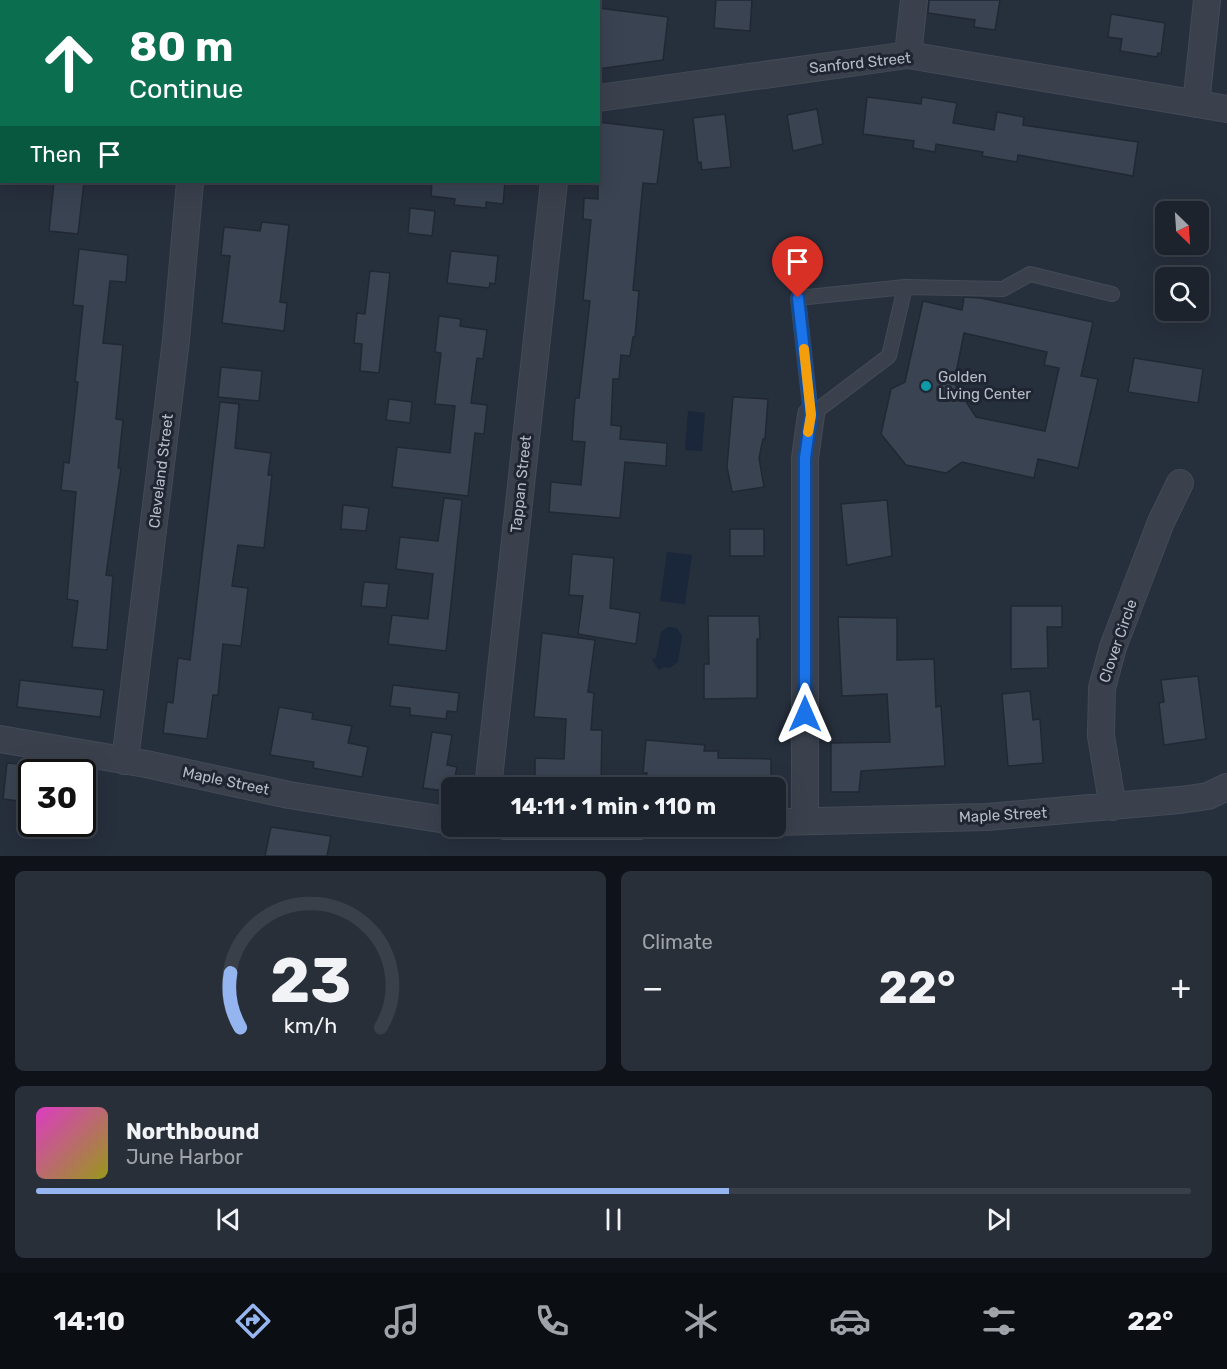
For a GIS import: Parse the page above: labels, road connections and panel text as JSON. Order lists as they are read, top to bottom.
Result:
{
  "streets": {
    "street": [
      "Sanford Street",
      "Cleveland Street",
      "Tappan Street",
      "Clover Circle",
      "Maple Street"
    ]
  },
  "crossings": [
    ["Cleveland Street", "Maple Street"],
    ["Clover Circle", "Maple Street"]
  ],
  "places": ["Golden Living Center"],
  "north": "bottom right",
  "page": {
    "turn": ["80 m", "Continue"],
    "then": "Then",
    "limit": "30",
    "trip": "14:11 · 1 min · 110 m",
    "tile": "Climate",
    "heat": ["−", "22°", "+"],
    "song": ["Northbound", "June Harbor"],
    "tabs": ["14:10", "22°"],
    "gauge": ["23", "km/h"]
  }
}
